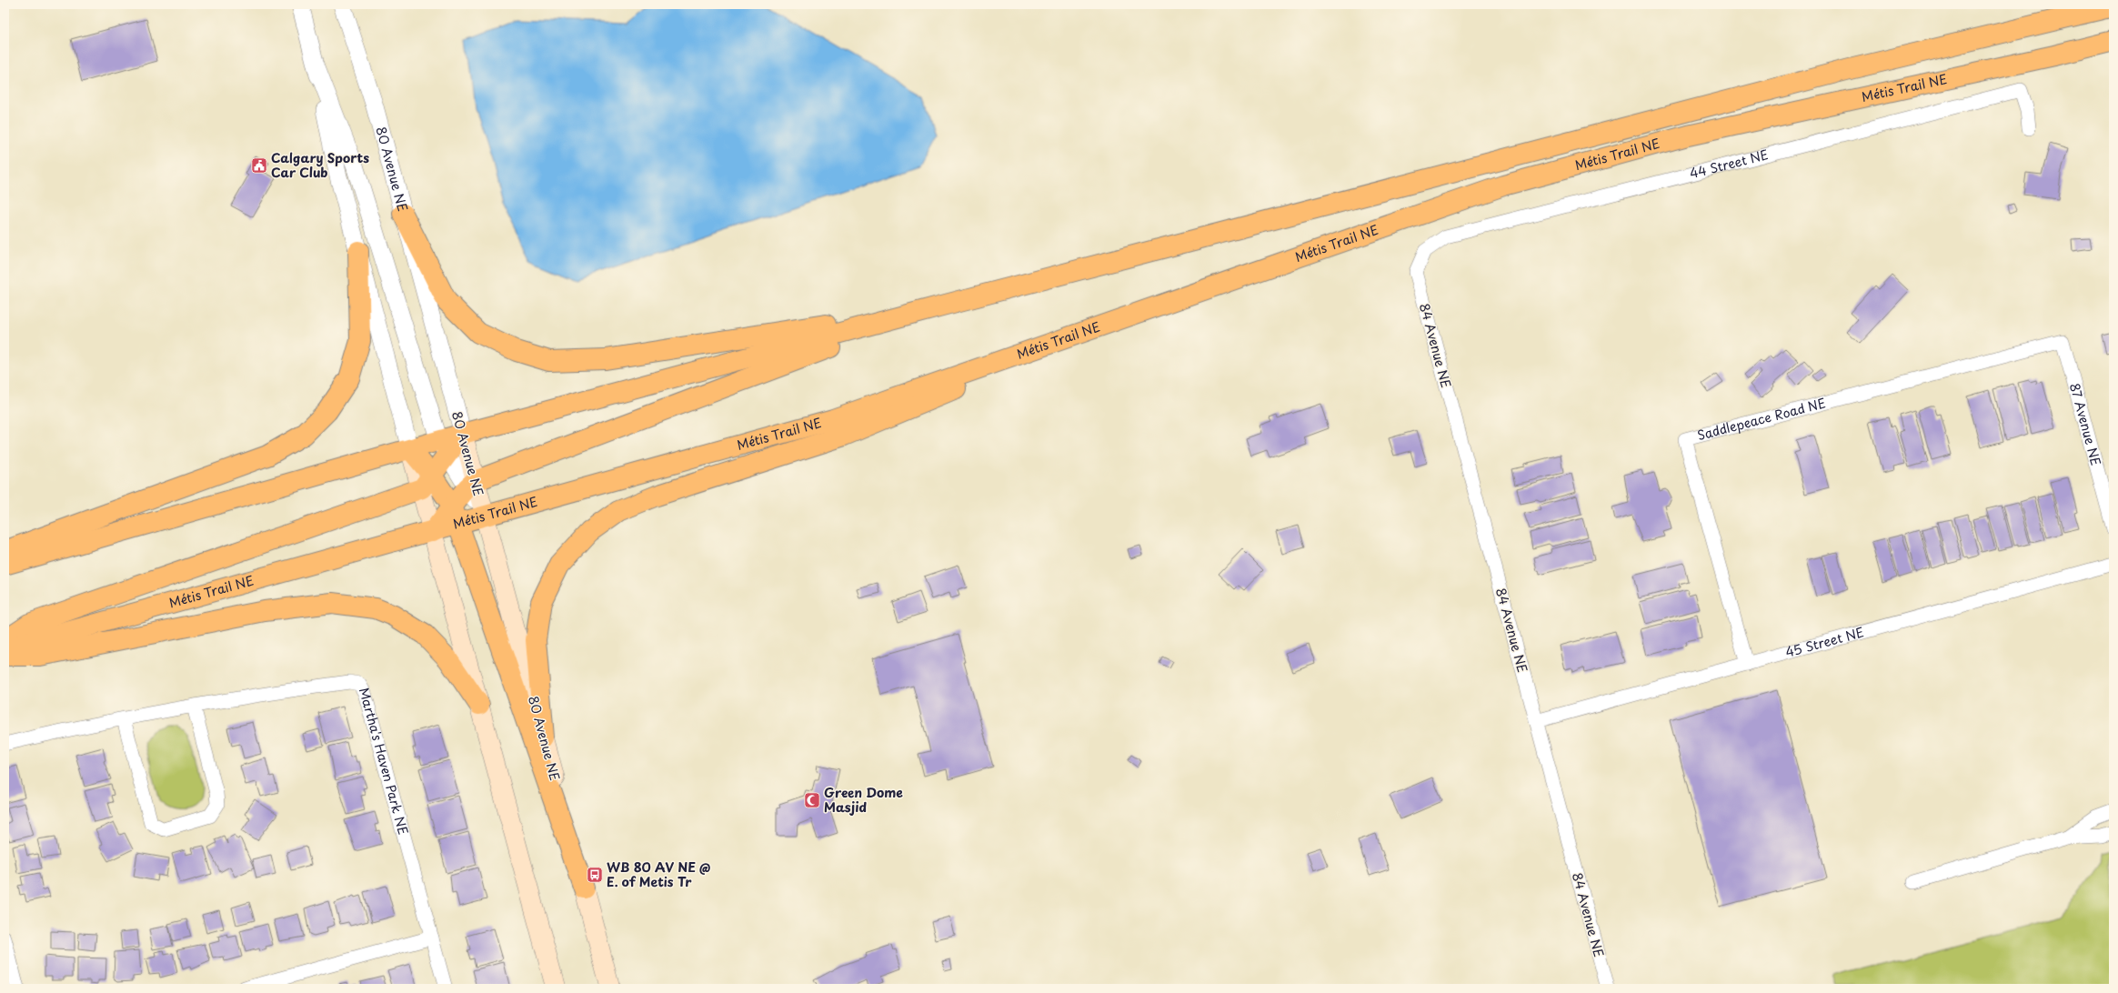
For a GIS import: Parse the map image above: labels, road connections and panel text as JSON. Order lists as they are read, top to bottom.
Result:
{
  "streets": {
    "main road": ["Métis Trail NE", "80 Avenue NE"],
    "street": [
      "44 Street NE",
      "84 Avenue NE",
      "Saddlepeace Road NE",
      "87 Avenue NE",
      "45 Street NE",
      "Martha's Haven Park NE"
    ]
  },
  "crossings": [
    ["Métis Trail NE", "80 Avenue NE"],
    ["44 Street NE", "84 Avenue NE"],
    ["84 Avenue NE", "45 Street NE"],
    ["Saddlepeace Road NE", "87 Avenue NE"],
    ["Saddlepeace Road NE", "45 Street NE"]
  ],
  "places": {
    "public building": ["Calgary Sports Car Club"],
    "mosque": ["Green Dome Masjid"],
    "bus stop": ["WB 80 AV NE @ E. of Metis Tr"]
  }
}
